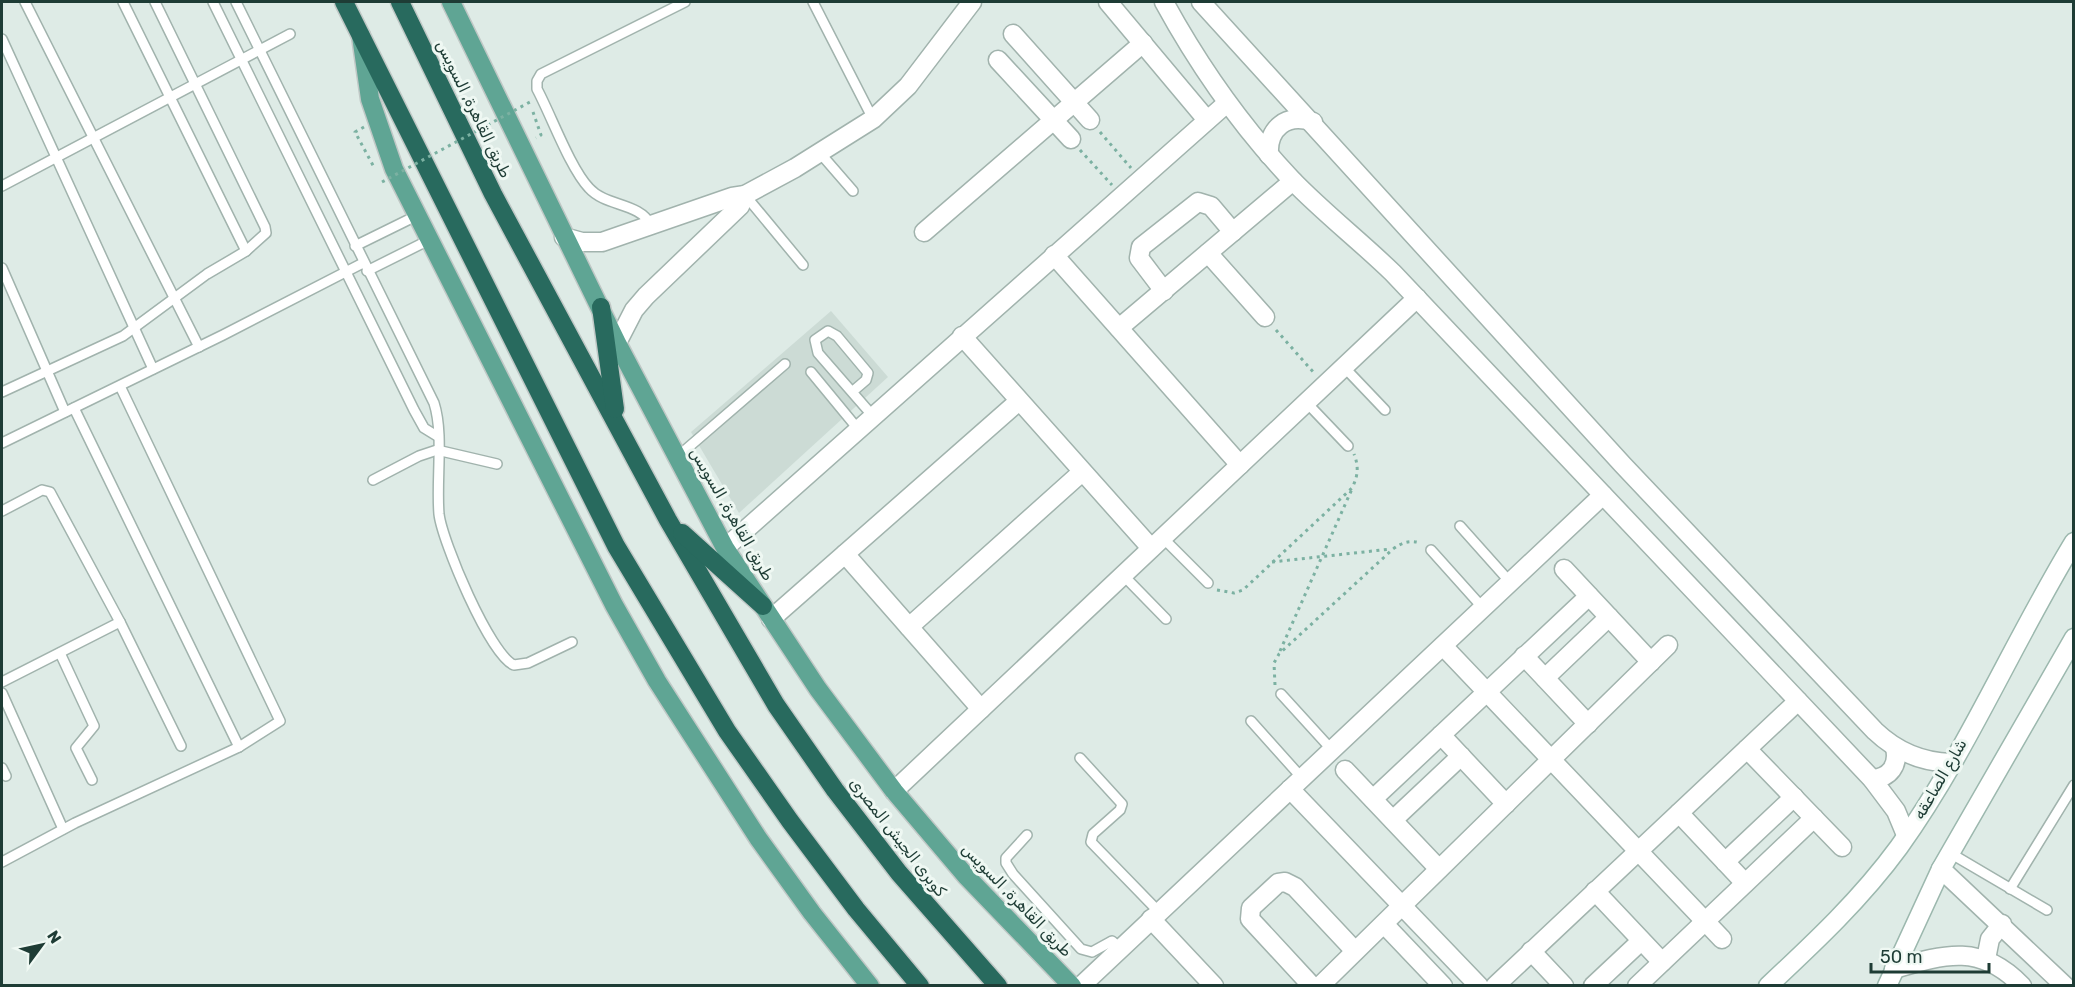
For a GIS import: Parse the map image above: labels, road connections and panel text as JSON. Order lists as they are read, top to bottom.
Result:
{
  "streets": {
    "highway": ["طريق القاهرة, السويس", "كوبرى الجيش المصرى"],
    "street": ["شارع الصاعقه"]
  },
  "crossings": [
    ["طريق القاهرة, السويس", "كوبرى الجيش المصرى"]
  ],
  "scale_bar": "50 m",
  "north": "top right"
}
